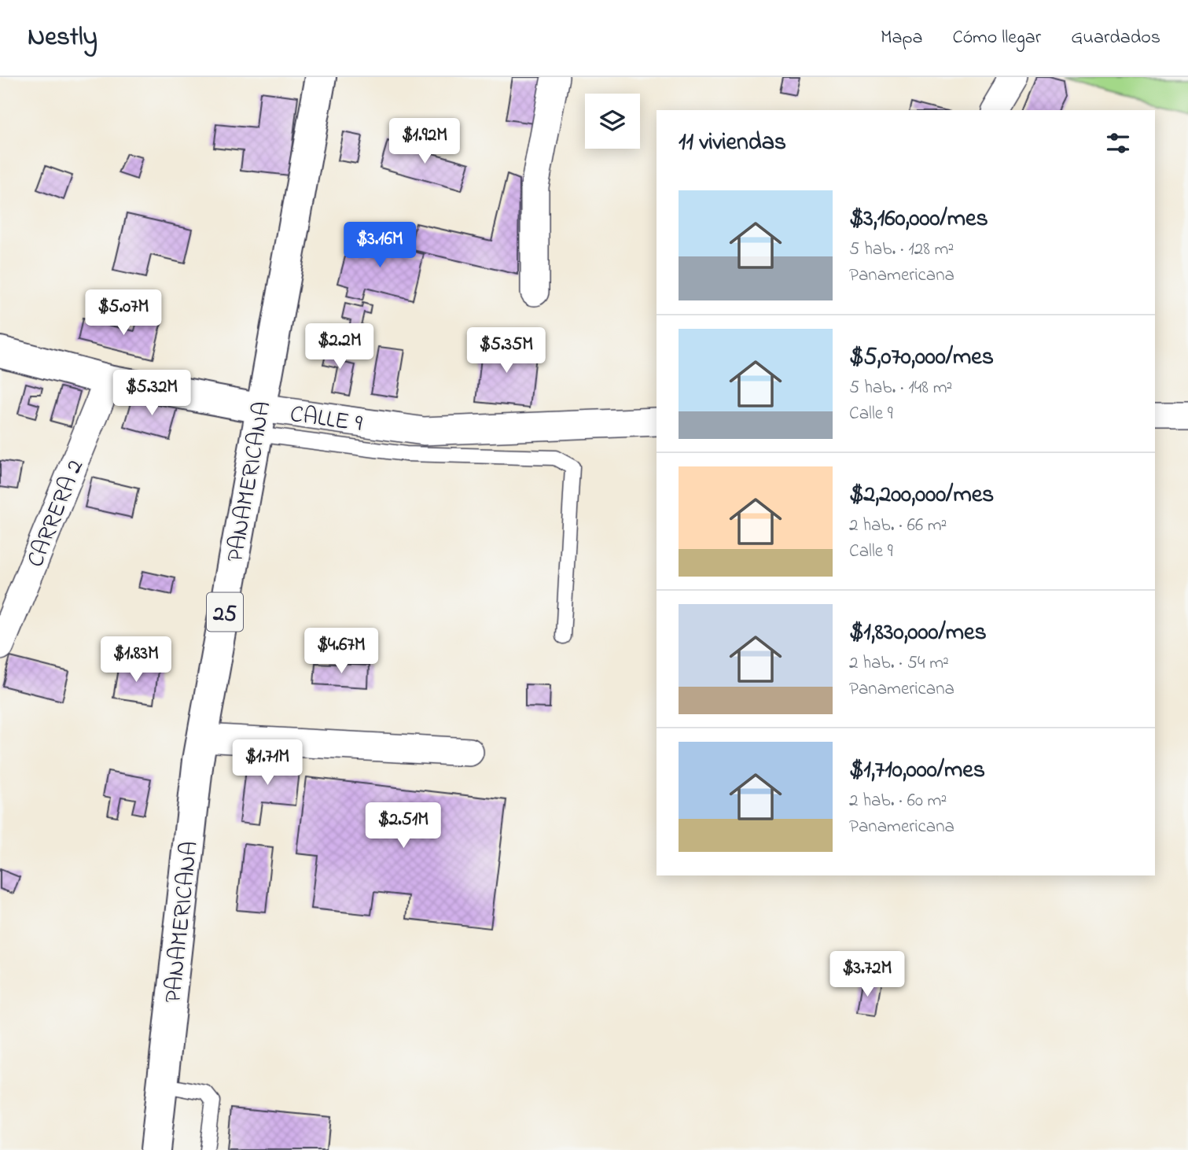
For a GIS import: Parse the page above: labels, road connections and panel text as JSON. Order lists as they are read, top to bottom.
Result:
{
  "streets": {
    "main road": ["CALLE 9", "PANAMERICANA", "25"],
    "street": ["CARRERA 2"]
  },
  "crossings": [
    ["CALLE 9", "PANAMERICANA"],
    ["CALLE 9", "CARRERA 2"]
  ],
  "page": {
    "header": "Nestly",
    "nav": ["Mapa", "Cómo llegar", "Guardados"],
    "heading": "11 viviendas",
    "price": [
      "$1.92M",
      "$3.16M",
      "$5.07M",
      "$2.2M",
      "$5.35M",
      "$5.32M",
      "$4.67M",
      "$1.83M",
      "$1.71M",
      "$2.51M",
      "$3.72M"
    ],
    "list": [
      {
        "name": "$3,160,000/mes",
        "note": "5 hab. · 128 m² · Panamericana"
      },
      {
        "name": "$5,070,000/mes",
        "note": "5 hab. · 148 m² · Calle 9"
      },
      {
        "name": "$2,200,000/mes",
        "note": "2 hab. · 66 m² · Calle 9"
      },
      {
        "name": "$1,830,000/mes",
        "note": "2 hab. · 54 m² · Panamericana"
      },
      {
        "name": "$1,710,000/mes",
        "note": "2 hab. · 60 m² · Panamericana"
      }
    ]
  }
}
